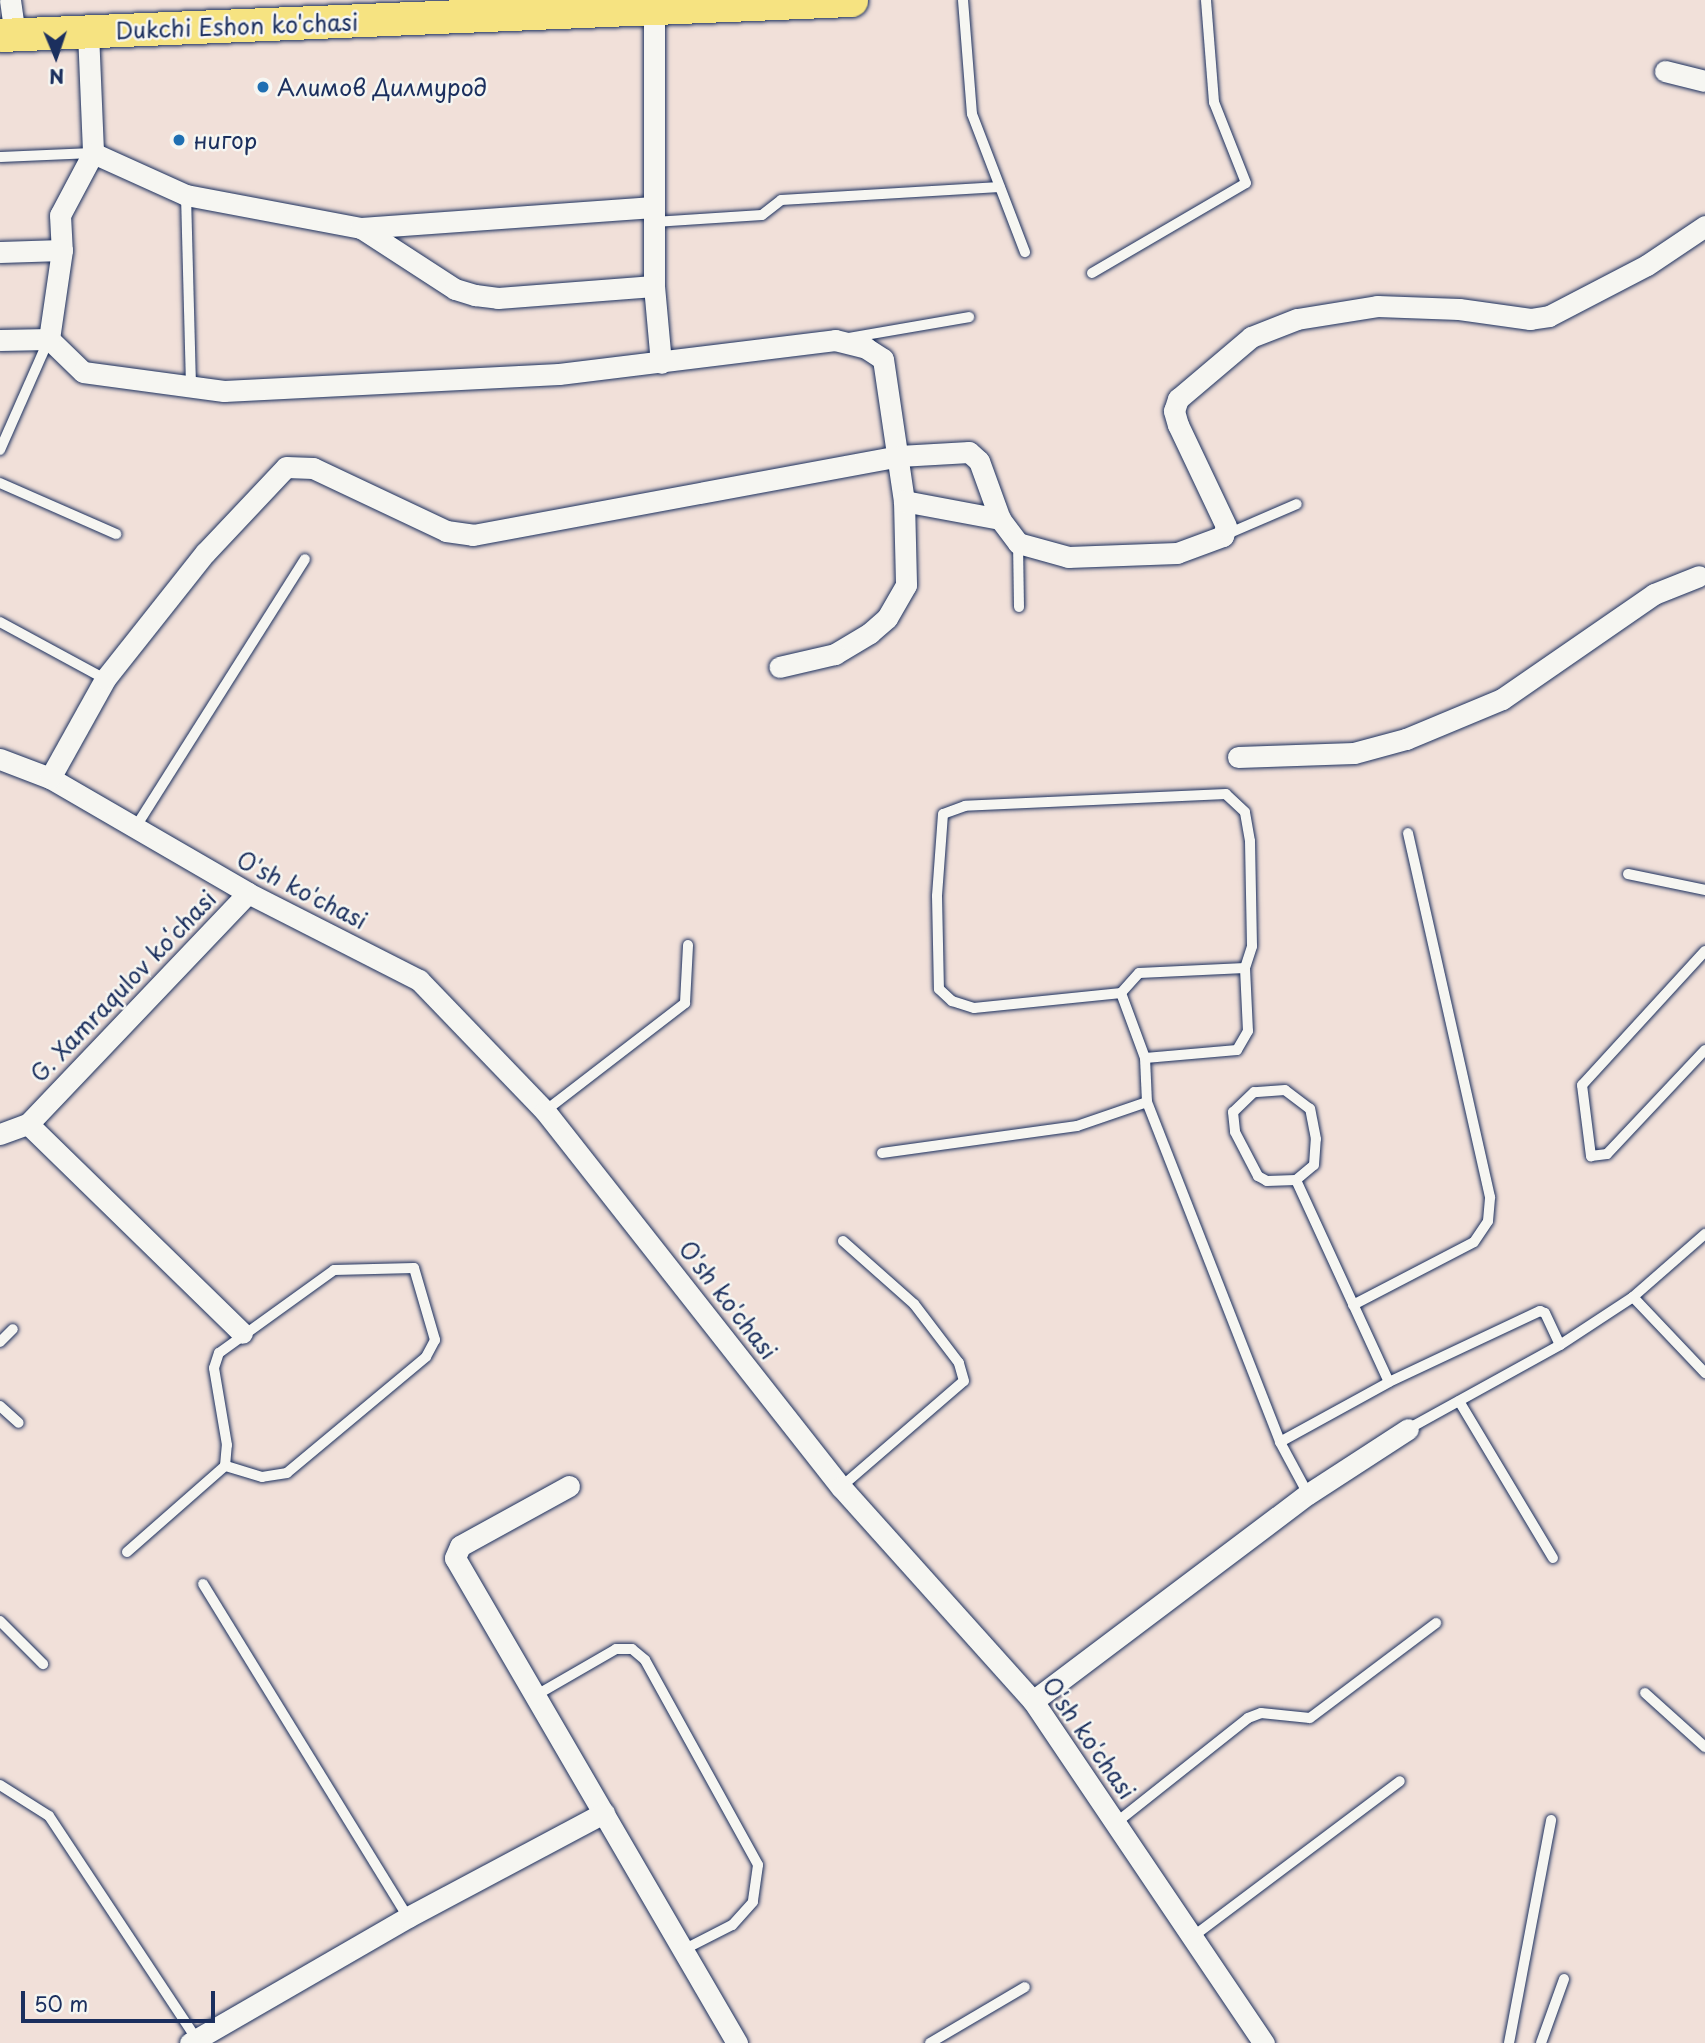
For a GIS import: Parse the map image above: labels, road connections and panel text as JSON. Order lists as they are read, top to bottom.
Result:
{
  "streets": {
    "main road": ["Dukchi Eshon ko'chasi"],
    "street": ["O'sh ko'chasi", "G. Xamraqulov koʻchasi"]
  },
  "crossings": [
    ["O'sh ko'chasi", "G. Xamraqulov koʻchasi"]
  ],
  "places": ["Алимов Дилмурод", "нигор"],
  "scale_bar": "50 m",
  "north": "bottom"
}
